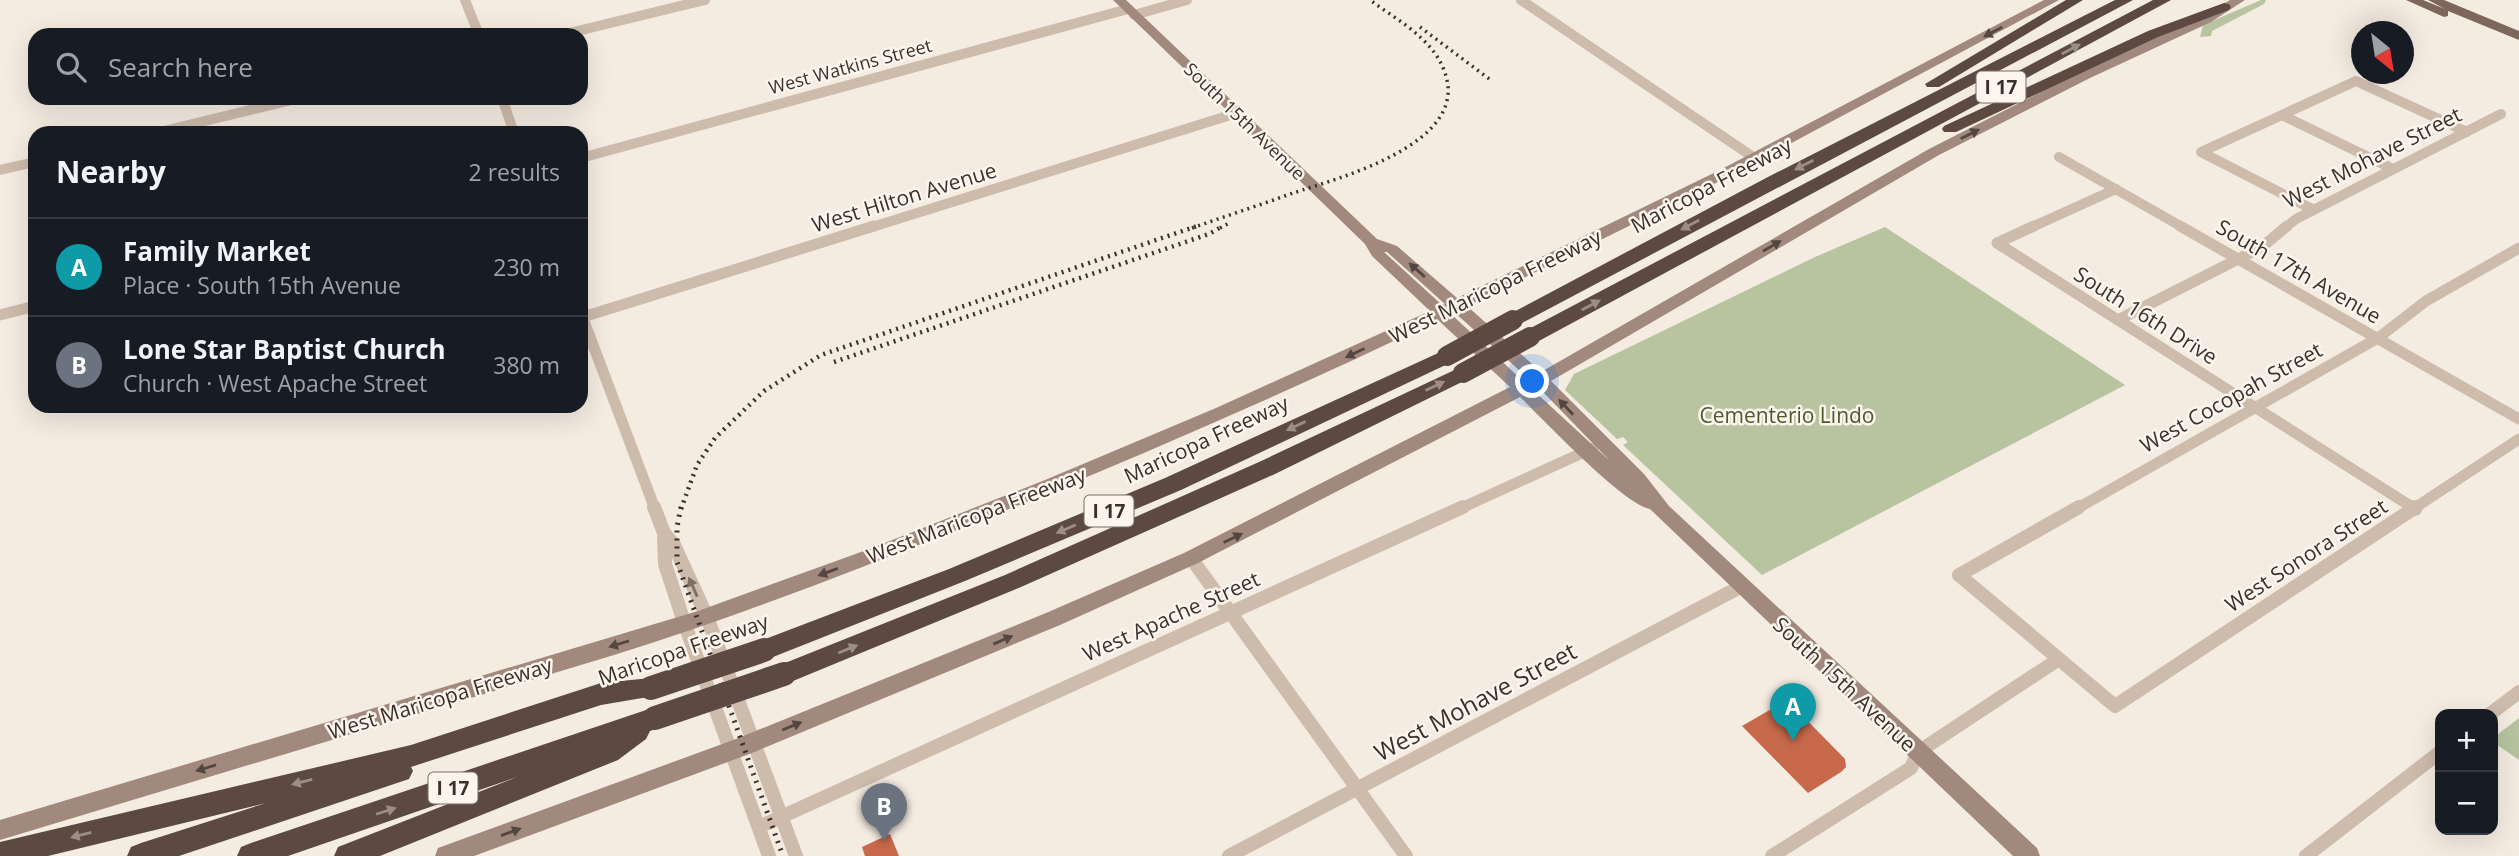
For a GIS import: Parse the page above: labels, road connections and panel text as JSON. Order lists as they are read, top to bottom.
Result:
{
  "streets": {
    "highway": ["I 17", "Maricopa Freeway"],
    "main road": ["South 15th Avenue", "West Maricopa Freeway"],
    "street": [
      "West Watkins Street",
      "West Mohave Street",
      "West Hilton Avenue",
      "South 17th Avenue",
      "South 16th Drive",
      "West Cocopah Street",
      "West Sonora Street",
      "West Apache Street"
    ]
  },
  "crossings": [
    ["West Watkins Street", "South 15th Avenue"],
    ["South 15th Avenue", "West Mohave Street"],
    ["South 15th Avenue", "West Hilton Avenue"],
    ["South 15th Avenue", "West Maricopa Freeway"],
    ["South 15th Avenue", "West Apache Street"],
    ["West Mohave Street", "South 17th Avenue"],
    ["West Mohave Street", "South 16th Drive"],
    ["South 17th Avenue", "South 16th Drive"],
    ["South 17th Avenue", "West Cocopah Street"],
    ["South 16th Drive", "West Cocopah Street"],
    ["South 16th Drive", "West Sonora Street"],
    ["West Cocopah Street", "West Sonora Street"]
  ],
  "parks": ["Cementerio Lindo"],
  "north": "bottom right",
  "page": {
    "search": "Search here",
    "heading": ["Nearby", "2 results"],
    "list": [
      {
        "mark": "A",
        "name": "Family Market",
        "note": "Place · South 15th Avenue",
        "value": "230 m"
      },
      {
        "mark": "B",
        "name": "Lone Star Baptist Church",
        "note": "Church · West Apache Street",
        "value": "380 m"
      }
    ],
    "pins": ["A", "B"],
    "map_buttons": ["+", "−"]
  }
}
